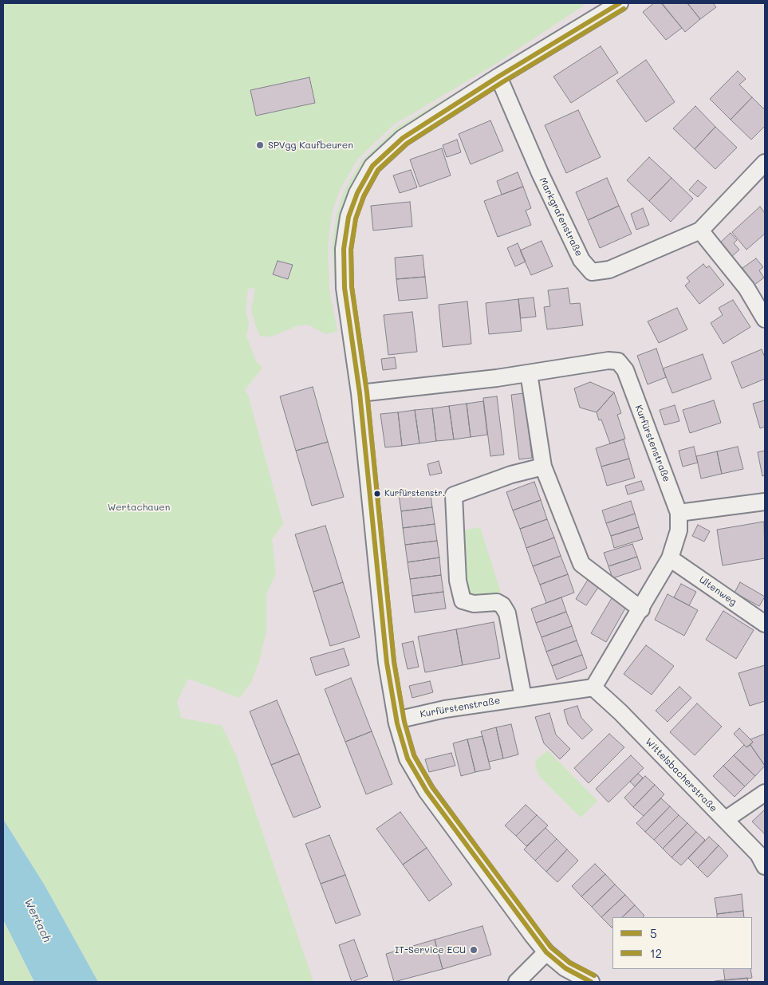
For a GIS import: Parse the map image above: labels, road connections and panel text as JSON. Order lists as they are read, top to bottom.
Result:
{
  "streets": {
    "street": [
      "Markgrafenstraße",
      "Kurfürstenstraße",
      "Ultenweg",
      "Wittelsbacherstraße"
    ]
  },
  "crossings": [
    ["Kurfürstenstraße", "Ultenweg"],
    ["Kurfürstenstraße", "Wittelsbacherstraße"]
  ],
  "water": ["Wertach"],
  "parks": ["Wertachauen"],
  "places": ["SPVgg Kaufbeuren", "Kurfürstenstr.", "IT-Service ECU"],
  "lines": ["transit line 5", "transit line 12"],
  "legend": ["5", "12"]
}
